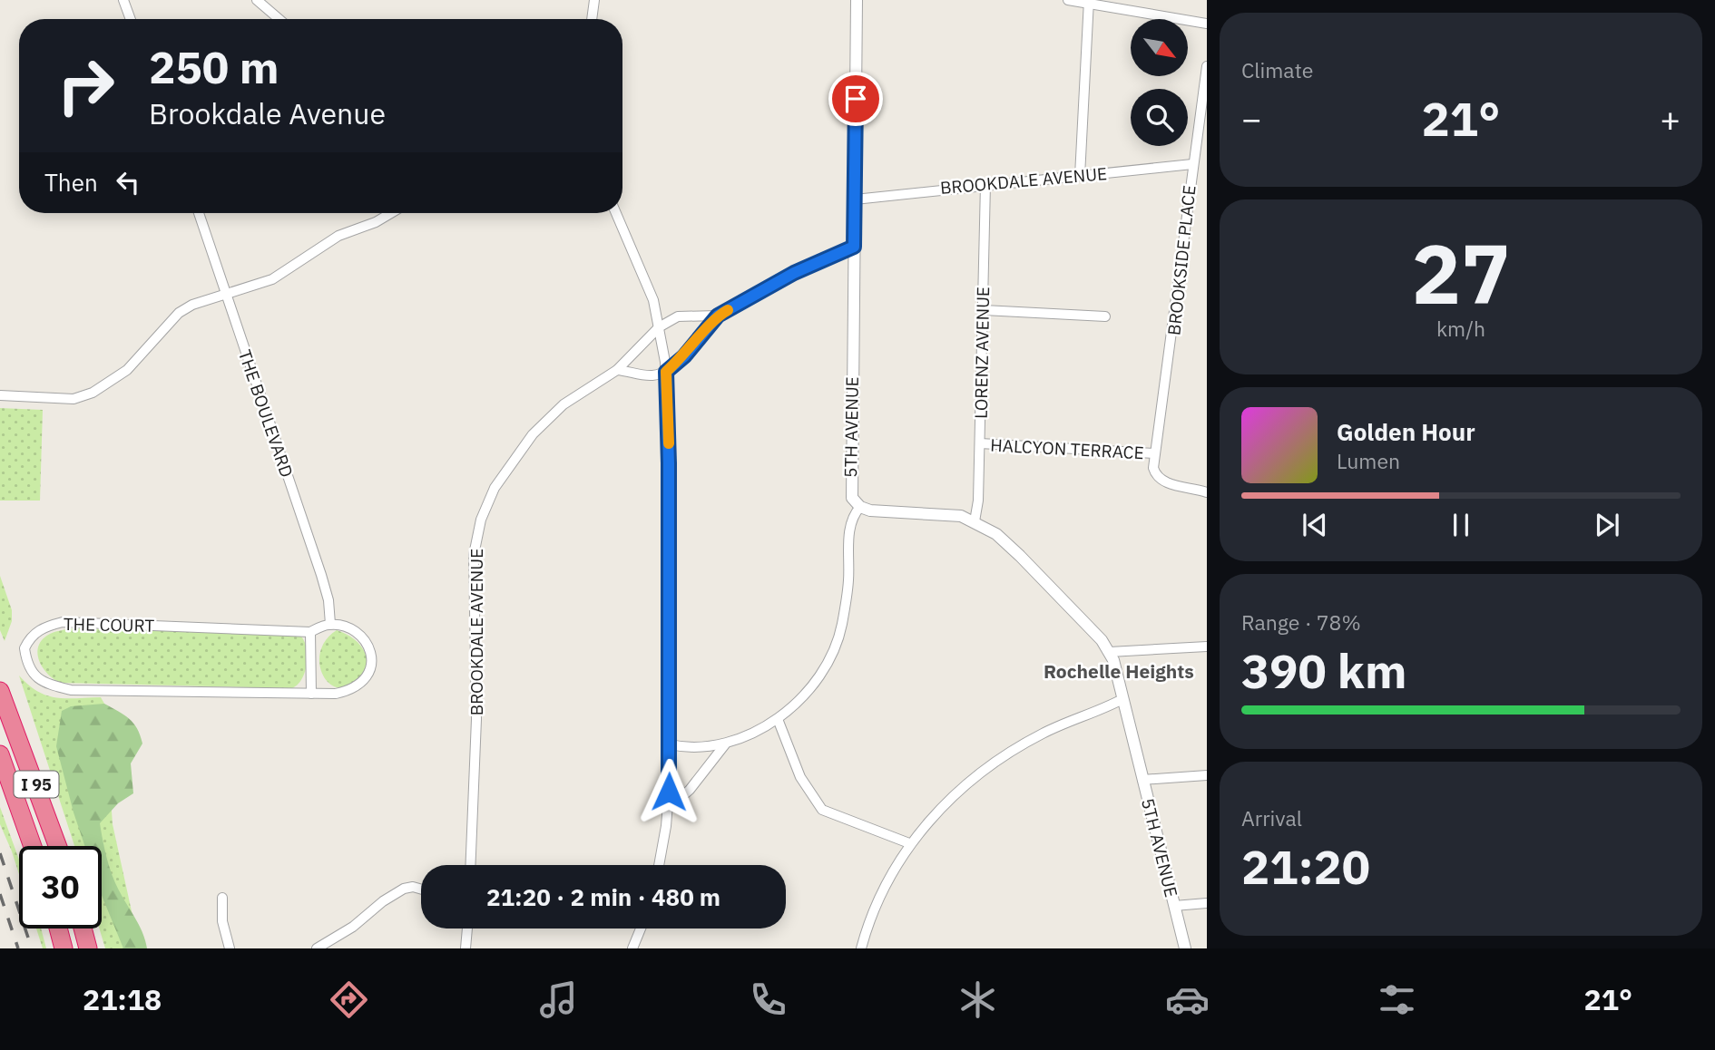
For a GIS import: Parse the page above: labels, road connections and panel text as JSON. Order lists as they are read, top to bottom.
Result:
{
  "streets": {
    "highway": ["I 95"],
    "street": [
      "BROOKDALE AVENUE",
      "BROOKSIDE PLACE",
      "LORENZ AVENUE",
      "THE BOULEVARD",
      "5TH AVENUE",
      "HALCYON TERRACE",
      "THE COURT"
    ]
  },
  "crossings": [
    ["BROOKDALE AVENUE", "BROOKSIDE PLACE"],
    ["BROOKDALE AVENUE", "LORENZ AVENUE"],
    ["BROOKDALE AVENUE", "5TH AVENUE"],
    ["BROOKSIDE PLACE", "HALCYON TERRACE"],
    ["LORENZ AVENUE", "5TH AVENUE"],
    ["LORENZ AVENUE", "HALCYON TERRACE"],
    ["THE BOULEVARD", "THE COURT"]
  ],
  "districts": ["Rochelle Heights"],
  "north": "bottom right",
  "page": {
    "tile": [
      "Climate",
      ["27", "km/h"],
      ["Range · 78%", "390 km"],
      ["Arrival", "21:20"]
    ],
    "turn": ["250 m", "Brookdale Avenue"],
    "heat": ["−", "21°", "+"],
    "then": "Then",
    "song": ["Golden Hour", "Lumen"],
    "limit": "30",
    "trip": "21:20 · 2 min · 480 m",
    "tabs": ["21:18", "21°"]
  }
}
